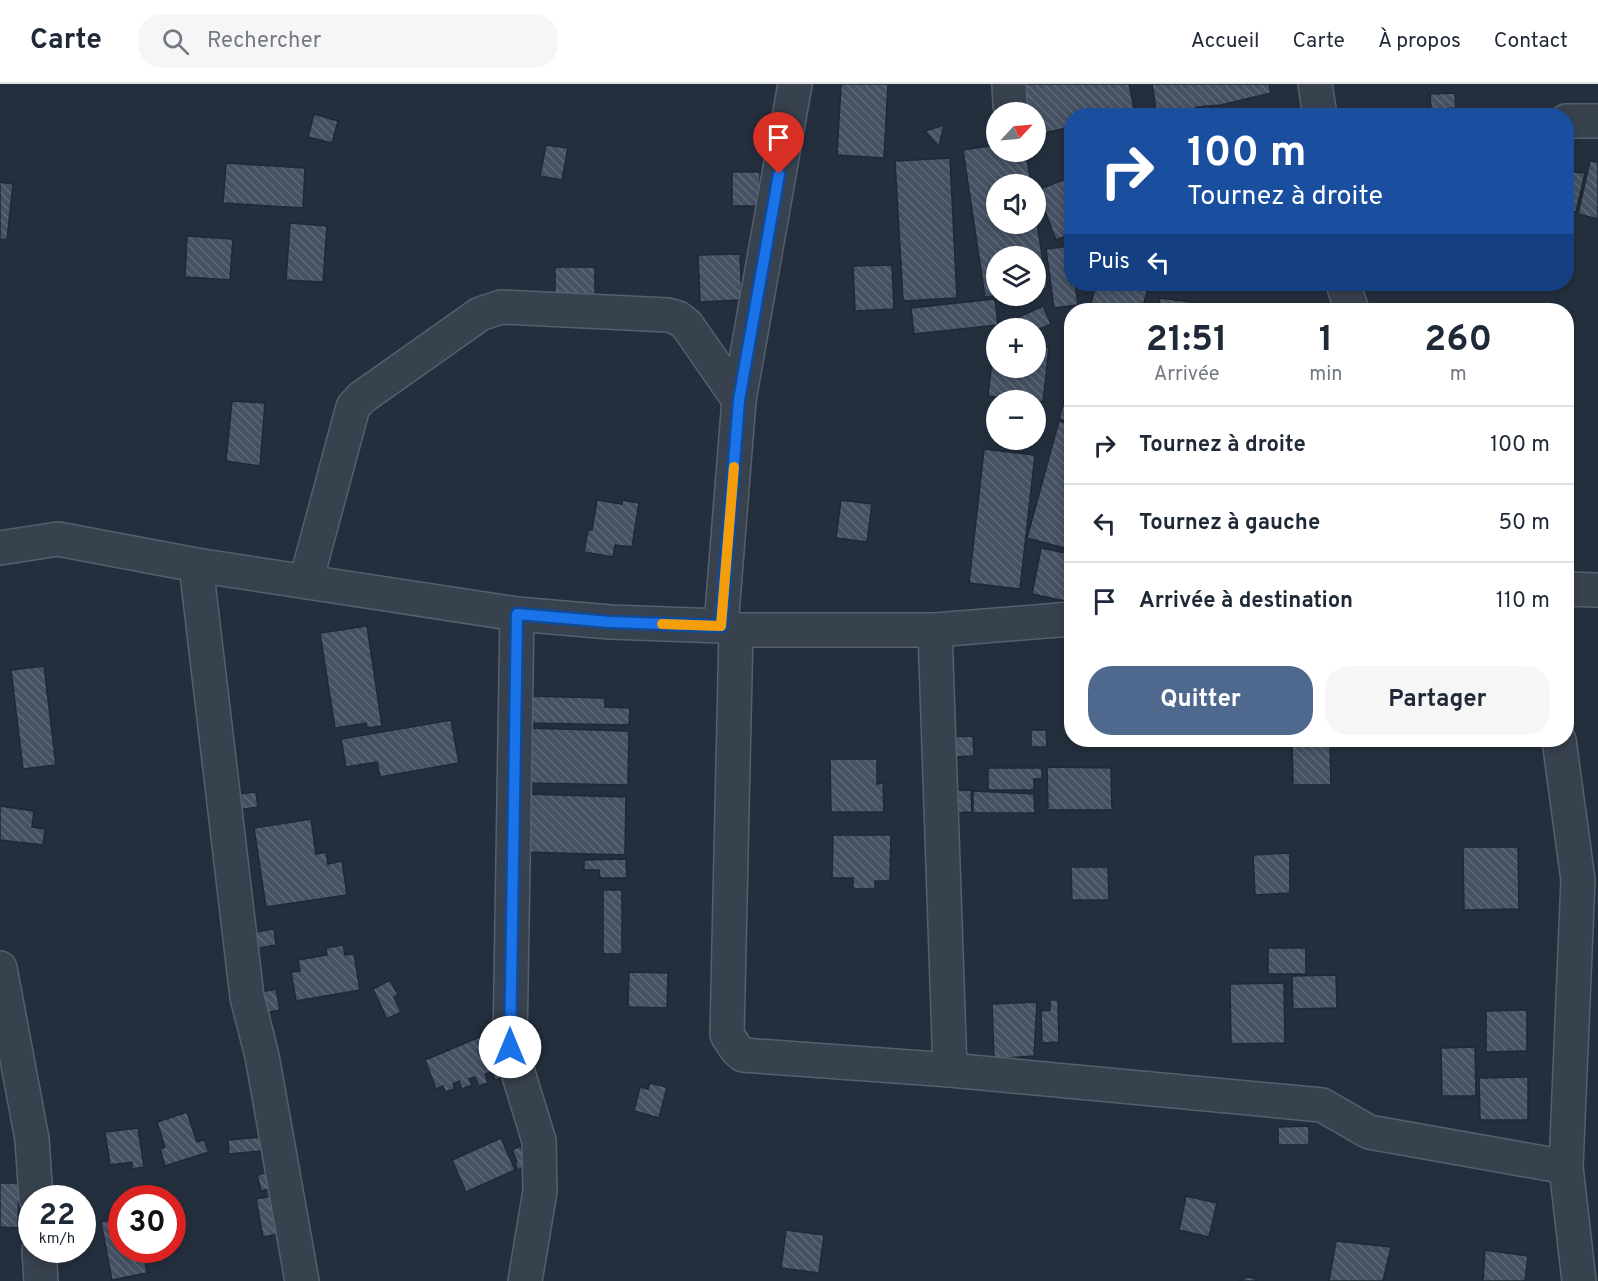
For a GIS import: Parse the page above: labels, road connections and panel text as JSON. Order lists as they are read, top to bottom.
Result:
{
  "north": "top right",
  "page": {
    "header": "Carte",
    "search": "Rechercher",
    "nav": [
      "Accueil",
      "Carte",
      "À propos",
      "Contact"
    ],
    "map_buttons": ["+", "−"],
    "turn": ["100 m", "Tournez à droite"],
    "then": "Puis",
    "eta": [
      "21:51",
      "Arrivée",
      "1",
      "min",
      "260",
      "m"
    ],
    "list": [
      {
        "name": "Tournez à droite",
        "value": "100 m"
      },
      {
        "name": "Tournez à gauche",
        "value": "50 m"
      },
      {
        "name": "Arrivée à destination",
        "value": "110 m"
      }
    ],
    "buttons": ["Quitter", "Partager"],
    "speed": "22 km/h",
    "limit": "30"
  }
}
